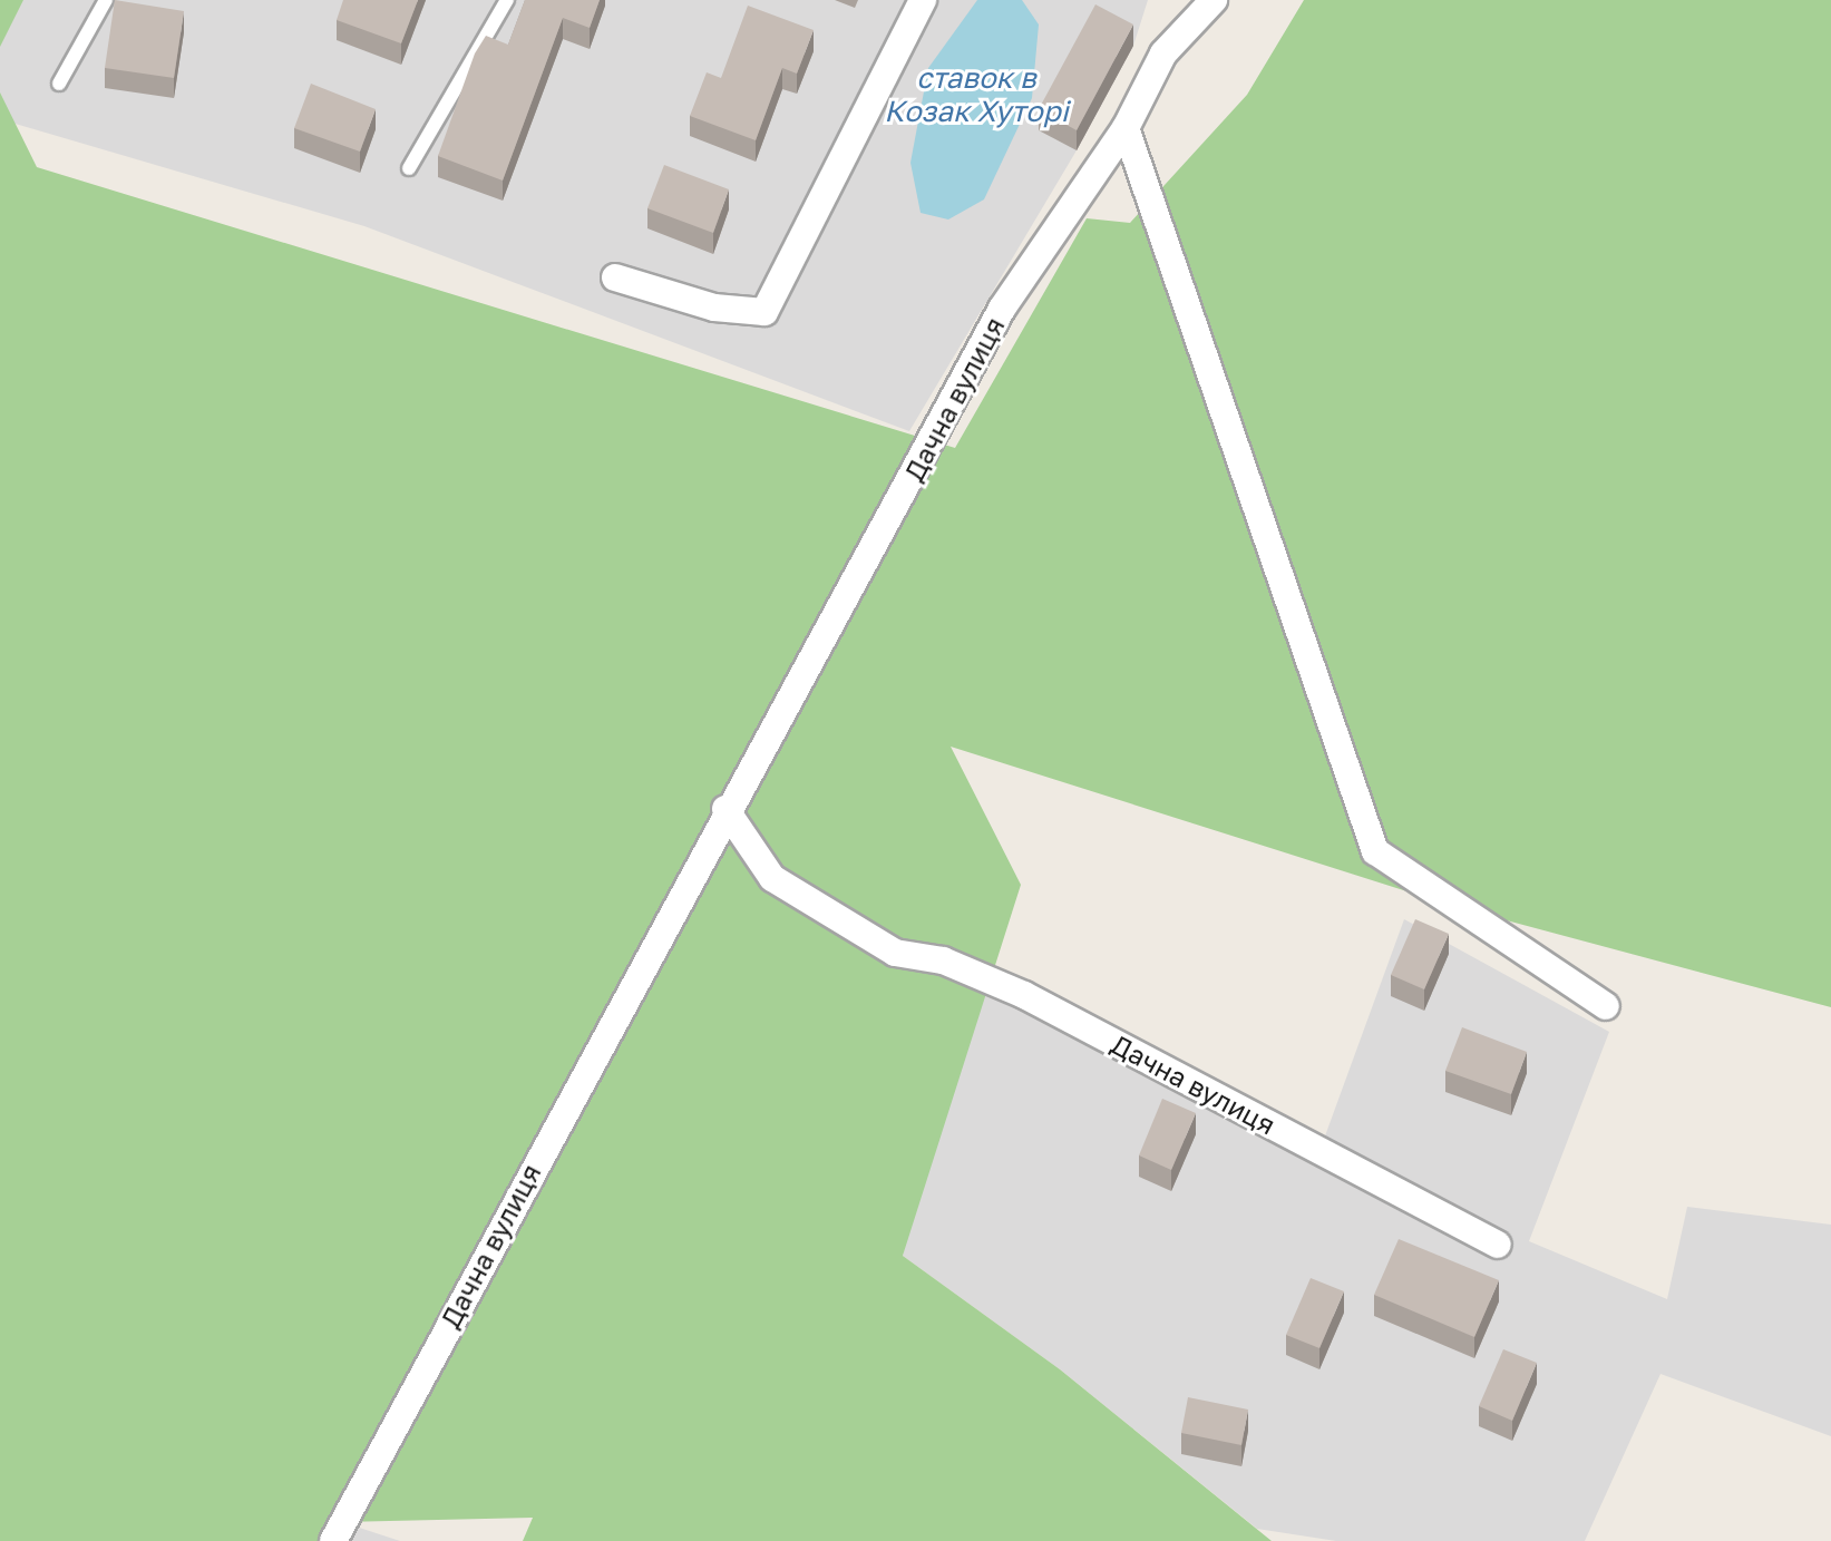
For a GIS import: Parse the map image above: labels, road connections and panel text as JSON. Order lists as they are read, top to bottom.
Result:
{
  "streets": {
    "street": ["Дачна вулиця"]
  },
  "water": ["ставок в Козак Хуторі"]
}
